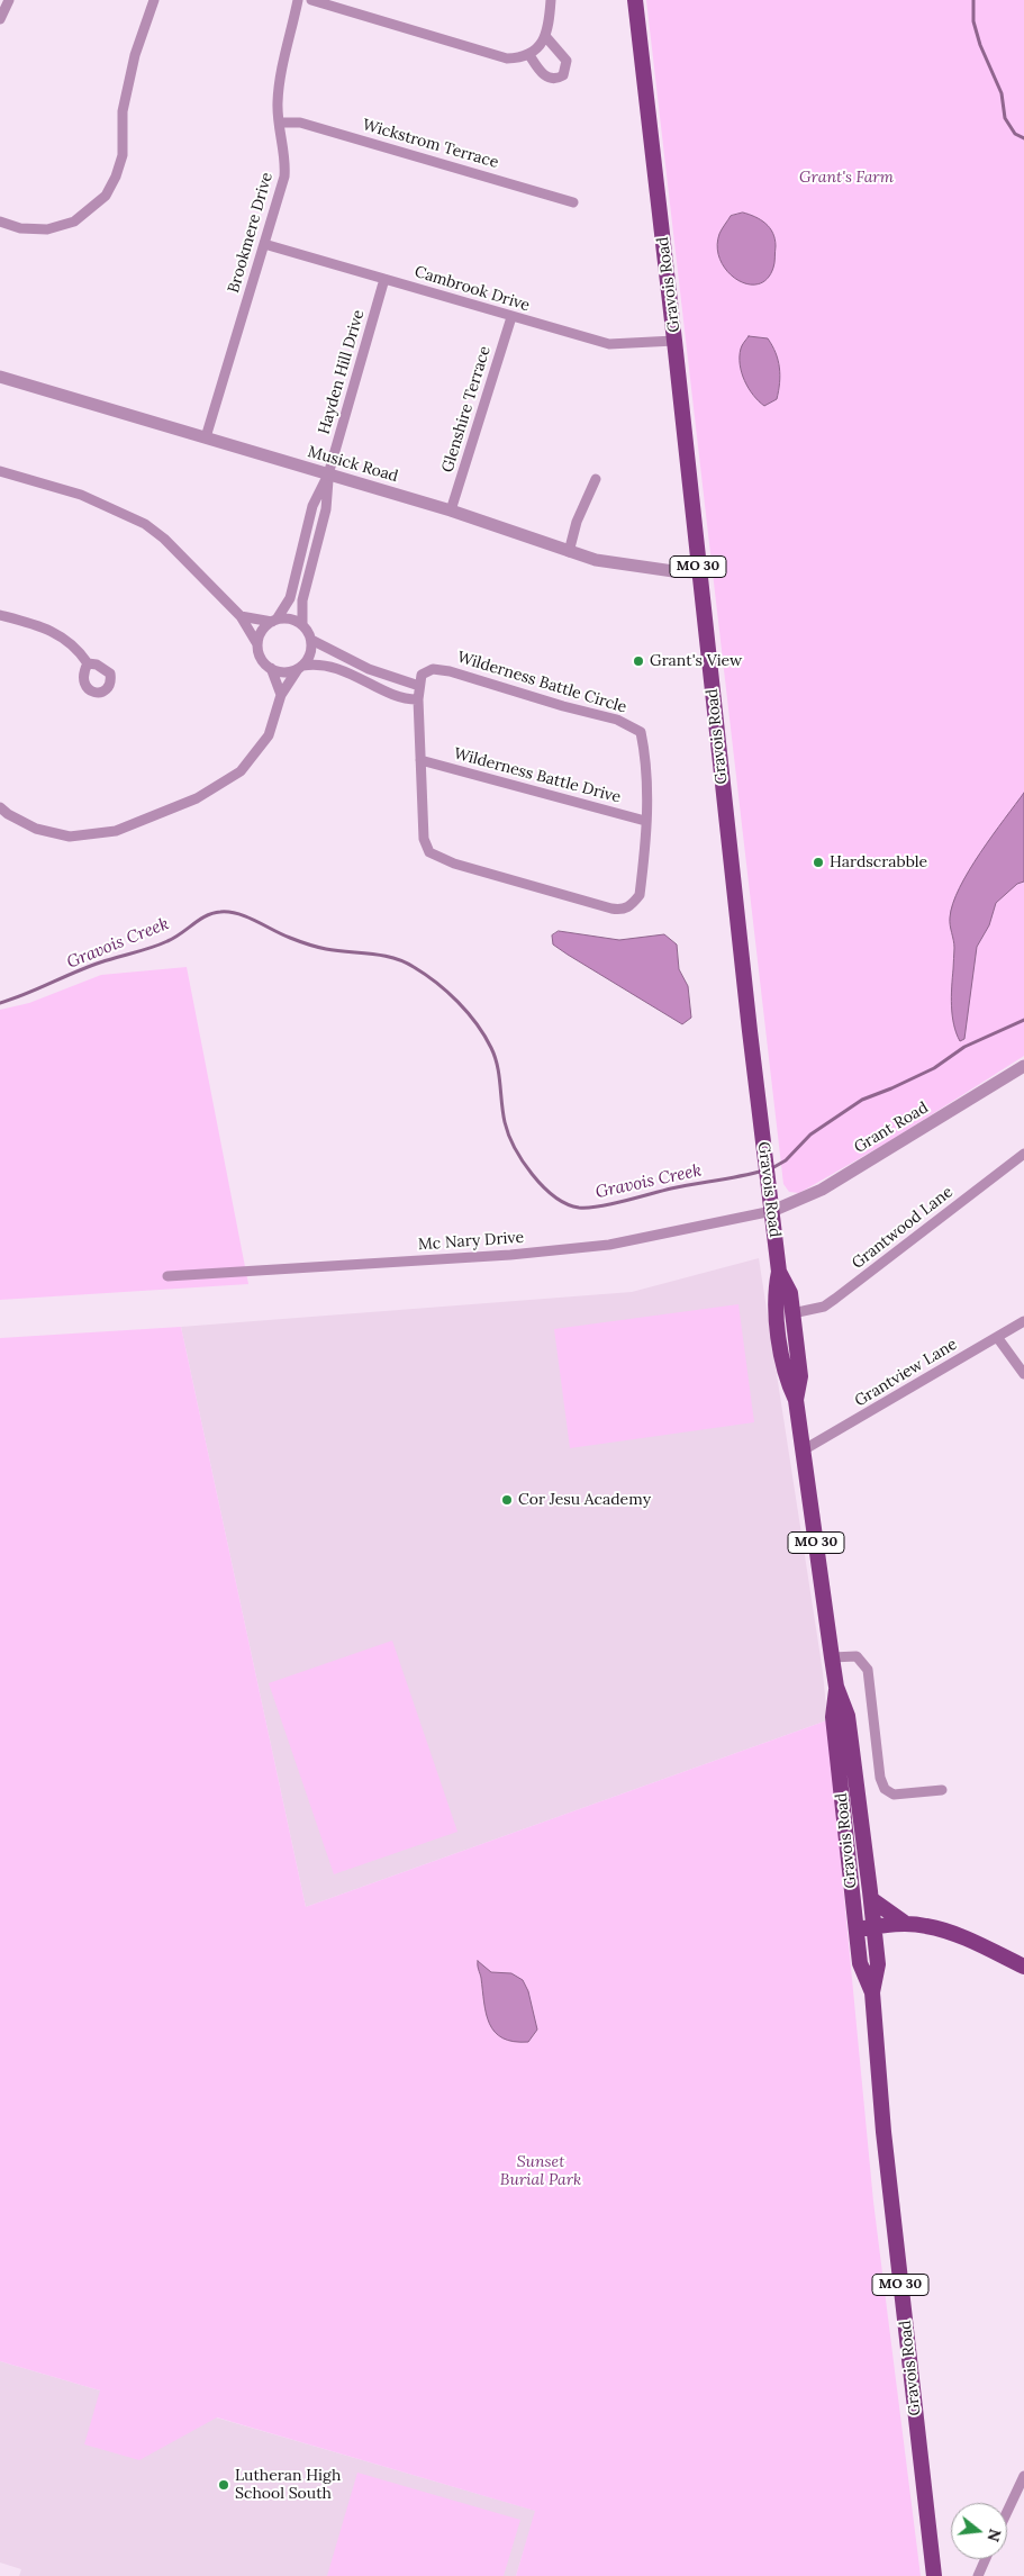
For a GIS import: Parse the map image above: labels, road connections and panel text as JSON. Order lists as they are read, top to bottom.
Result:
{
  "streets": {
    "main road": ["Gravois Road", "MO 30"],
    "street": [
      "Wickstrom Terrace",
      "Brookmere Drive",
      "Cambrook Drive",
      "Hayden Hill Drive",
      "Glenshire Terrace",
      "Musick Road",
      "Wilderness Battle Circle",
      "Wilderness Battle Drive",
      "Grant Road",
      "Grantwood Lane",
      "Mc Nary Drive",
      "Grantview Lane"
    ]
  },
  "crossings": [
    ["Wickstrom Terrace", "Brookmere Drive"],
    ["Brookmere Drive", "Cambrook Drive"],
    ["Brookmere Drive", "Musick Road"],
    ["Gravois Road", "Cambrook Drive"],
    ["Gravois Road", "Musick Road"],
    ["Gravois Road", "Grant Road"],
    ["Gravois Road", "Grantwood Lane"],
    ["Gravois Road", "Mc Nary Drive"],
    ["Gravois Road", "Grantview Lane"],
    ["Cambrook Drive", "Hayden Hill Drive"],
    ["Cambrook Drive", "Glenshire Terrace"],
    ["Hayden Hill Drive", "Musick Road"],
    ["Glenshire Terrace", "Musick Road"],
    ["Wilderness Battle Circle", "Wilderness Battle Drive"],
    ["Grant Road", "Mc Nary Drive"]
  ],
  "water": ["Gravois Creek"],
  "parks": ["Grant's Farm", "Sunset Burial Park"],
  "places": [
    "Grant's View",
    "Hardscrabble",
    "Cor Jesu Academy",
    "Lutheran High School South"
  ],
  "north": "right"
}
